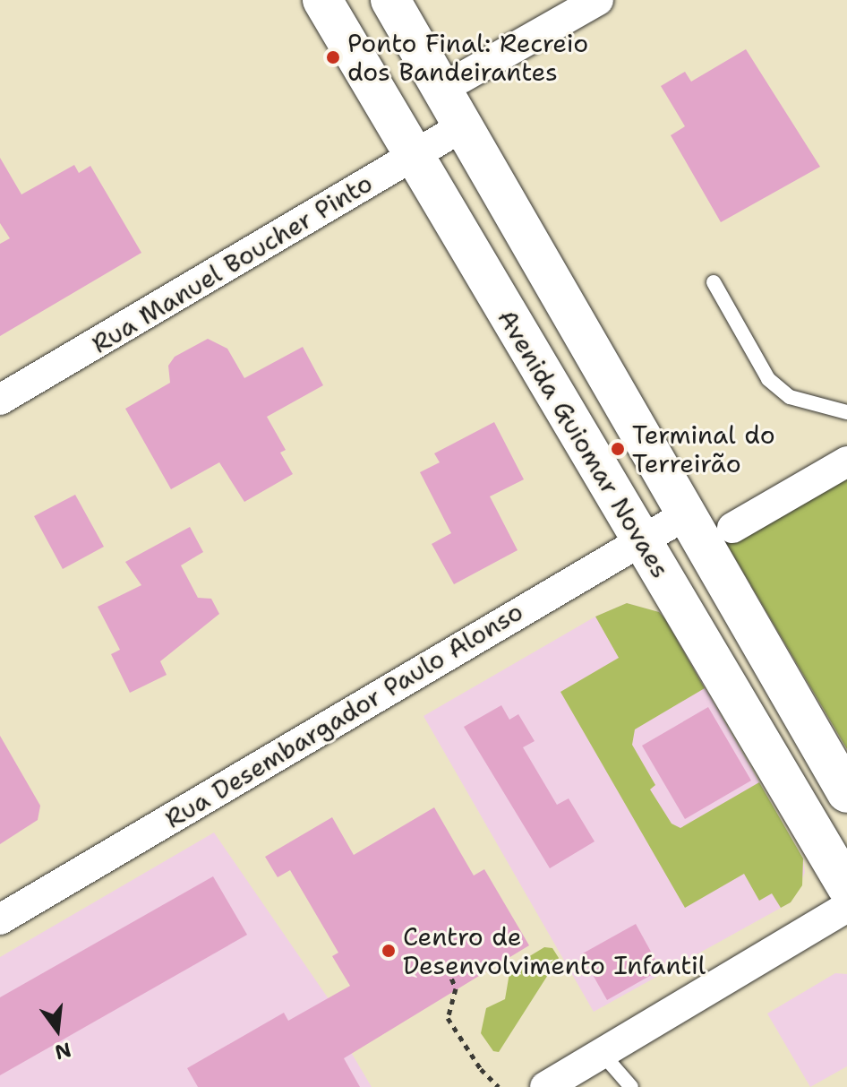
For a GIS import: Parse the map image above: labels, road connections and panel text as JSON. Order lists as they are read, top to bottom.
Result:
{
  "streets": {
    "street": ["Rua Manuel Boucher Pinto", "Avenida Guiomar Novaes", "Rua Desembargador Paulo Alonso"]
  },
  "crossings": [
    ["Rua Manuel Boucher Pinto", "Avenida Guiomar Novaes"],
    ["Avenida Guiomar Novaes", "Rua Desembargador Paulo Alonso"]
  ],
  "places": ["Ponto Final: Recreio dos Bandeirantes", "Terminal do Terreirão", "Centro de Desenvolvimento Infantil"],
  "north": "bottom"
}
